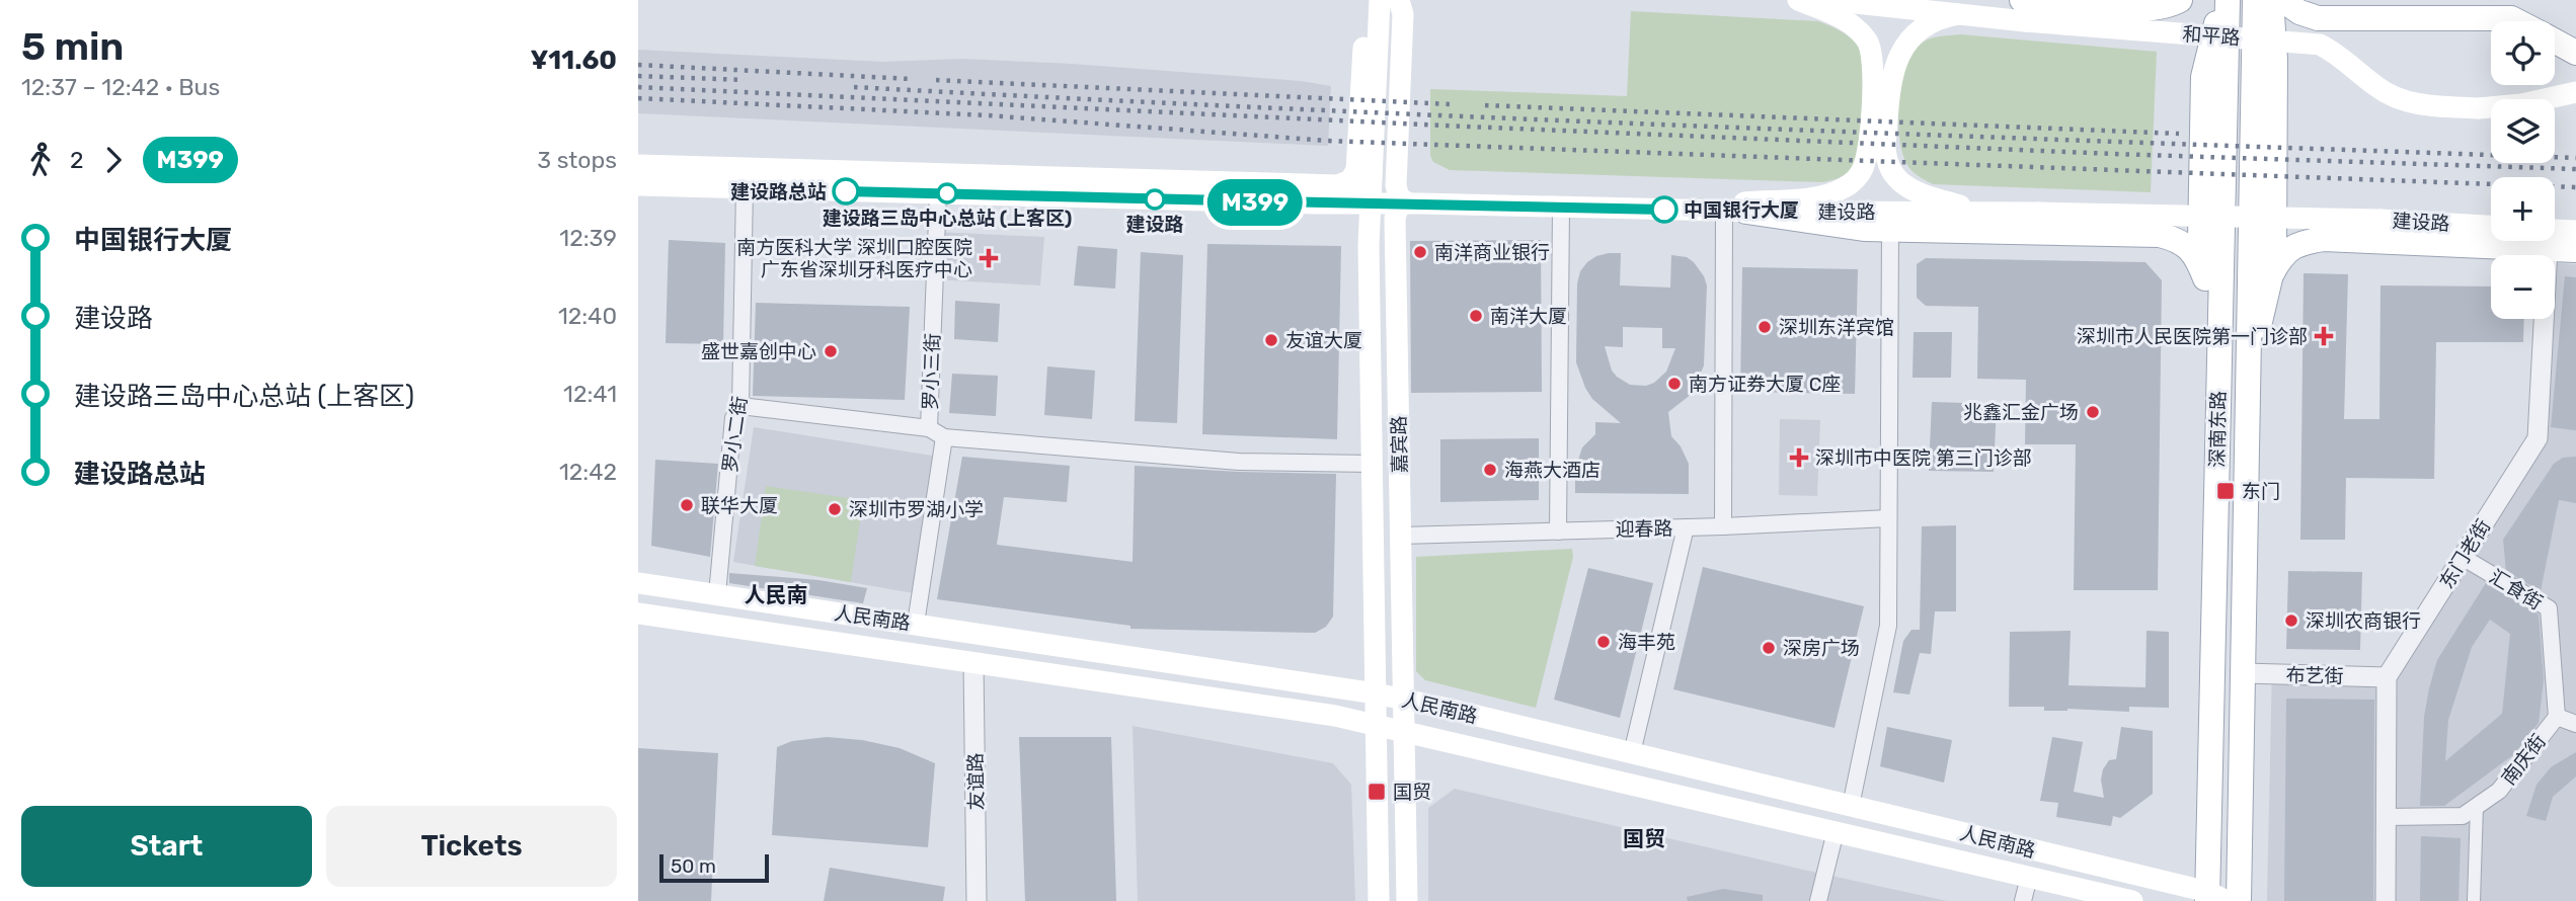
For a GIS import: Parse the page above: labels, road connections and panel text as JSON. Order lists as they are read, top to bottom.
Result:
{
  "streets": {
    "main road": [
      "和平路",
      "建设路",
      "深南东路",
      "嘉宾路",
      "人民南路"
    ],
    "street": [
      "罗小三街",
      "罗小二街",
      "迎春路",
      "东门老街",
      "汇食街",
      "布艺街",
      "南庆街",
      "友谊路"
    ]
  },
  "crossings": [
    ["建设路", "罗小三街"],
    ["建设路", "罗小二街"],
    ["建设路", "嘉宾路"],
    ["罗小三街", "人民南路"],
    ["深南东路", "人民南路"],
    ["深南东路", "布艺街"],
    ["罗小二街", "人民南路"],
    ["嘉宾路", "迎春路"],
    ["嘉宾路", "人民南路"],
    ["东门老街", "汇食街"],
    ["东门老街", "布艺街"],
    ["汇食街", "南庆街"],
    ["人民南路", "友谊路"]
  ],
  "districts": ["人民南", "国贸"],
  "places": {
    "other": [
      "建设路总站",
      "建设路三岛中心总站 (上客区)",
      "建设路",
      "中国银行大厦",
      "南洋商业银行",
      "南洋大厦",
      "深圳东洋宾馆",
      "友谊大厦",
      "盛世嘉创中心",
      "南方证券大厦 C座",
      "兆鑫汇金广场",
      "海燕大酒店",
      "联华大厦",
      "深圳市罗湖小学",
      "深圳农商银行",
      "海丰苑",
      "深房广场"
    ],
    "health": ["南方医科大学 深圳口腔医院 广东省深圳牙科医疗中心", "深圳市人民医院第一门诊部", "深圳市中医院 第三门诊部"],
    "transit": ["东门", "国贸"]
  },
  "lines": ["bus line M399"],
  "scale_bar": "50 m",
  "page": {
    "heading": ["5 min", "12:37 – 12:42 · Bus", "¥11.60"],
    "on_map": "M399",
    "map_buttons": ["+", "−"],
    "legs": ["2", "M399", "3 stops"],
    "list": [
      {
        "name": "中国银行大厦",
        "value": "12:39"
      },
      {
        "name": "建设路",
        "value": "12:40"
      },
      {
        "name": "建设路三岛中心总站 (上客区)",
        "value": "12:41"
      },
      {
        "name": "建设路总站",
        "value": "12:42"
      }
    ],
    "buttons": ["Start", "Tickets"],
    "scale": "50 m"
  }
}
